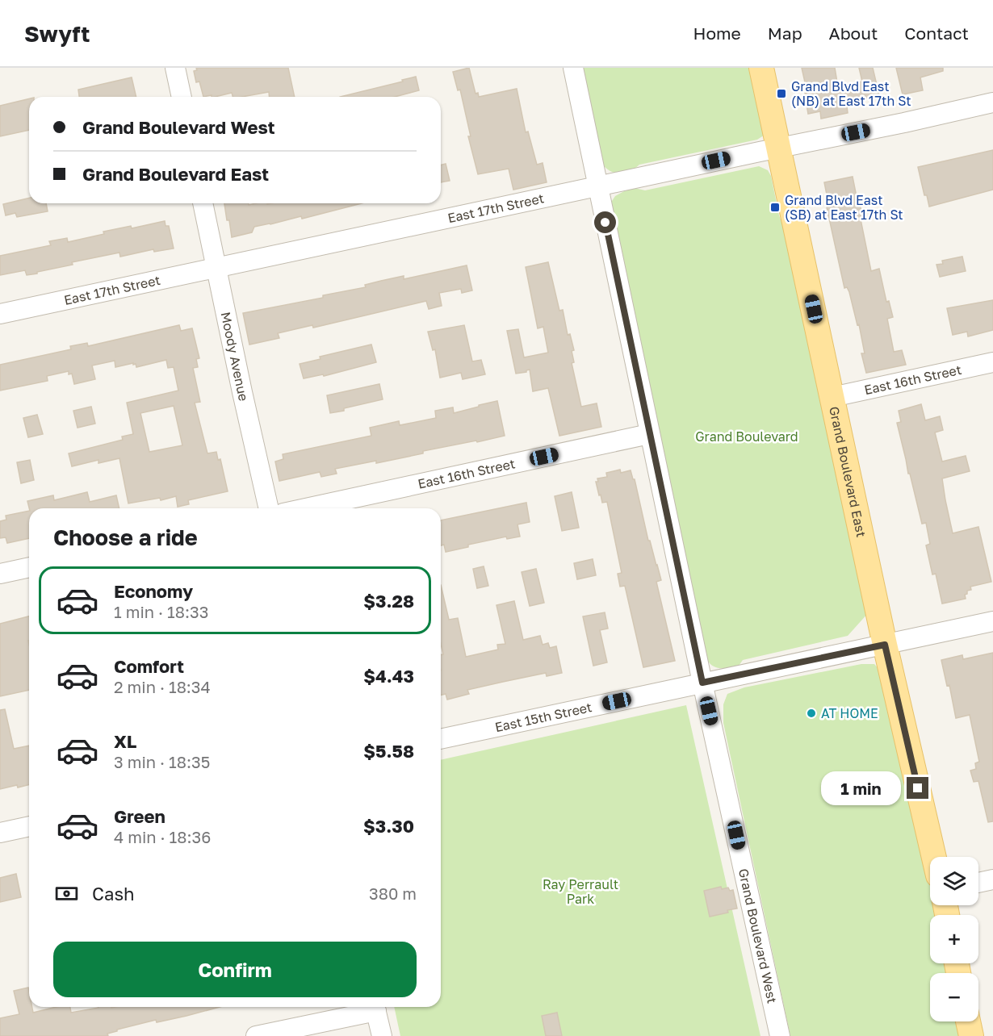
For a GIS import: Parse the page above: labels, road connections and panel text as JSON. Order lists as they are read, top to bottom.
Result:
{
  "streets": {
    "main road": ["Grand Boulevard East"],
    "street": [
      "East 17th Street",
      "Moody Avenue",
      "East 16th Street",
      "East 15th Street",
      "Grand Boulevard West"
    ]
  },
  "crossings": [
    ["East 17th Street", "Moody Avenue"],
    ["East 17th Street", "Grand Boulevard East"],
    ["East 17th Street", "Grand Boulevard West"],
    ["East 16th Street", "Grand Boulevard East"],
    ["East 16th Street", "Grand Boulevard West"],
    ["Grand Boulevard East", "East 15th Street"],
    ["East 15th Street", "Grand Boulevard West"]
  ],
  "parks": ["Grand Boulevard", "Ray Perrault Park"],
  "places": {
    "transit": ["Grand Blvd East (NB) at East 17th St", "Grand Blvd East (SB) at East 17th St"],
    "other": ["AT HOME"]
  },
  "page": {
    "header": "Swyft",
    "nav": [
      "Home",
      "Map",
      "About",
      "Contact"
    ],
    "banner": ["Grand Boulevard West", "Grand Boulevard East"],
    "heading": "Choose a ride",
    "list": [
      {
        "name": "Economy",
        "note": "1 min · 18:33",
        "value": "$3.28"
      },
      {
        "name": "Comfort",
        "note": "2 min · 18:34",
        "value": "$4.43"
      },
      {
        "name": "XL",
        "note": "3 min · 18:35",
        "value": "$5.58"
      },
      {
        "name": "Green",
        "note": "4 min · 18:36",
        "value": "$3.30"
      }
    ],
    "bubble": "1 min",
    "map_buttons": ["+", "−"],
    "pay": ["Cash", "380 m"],
    "buttons": "Confirm"
  }
}
